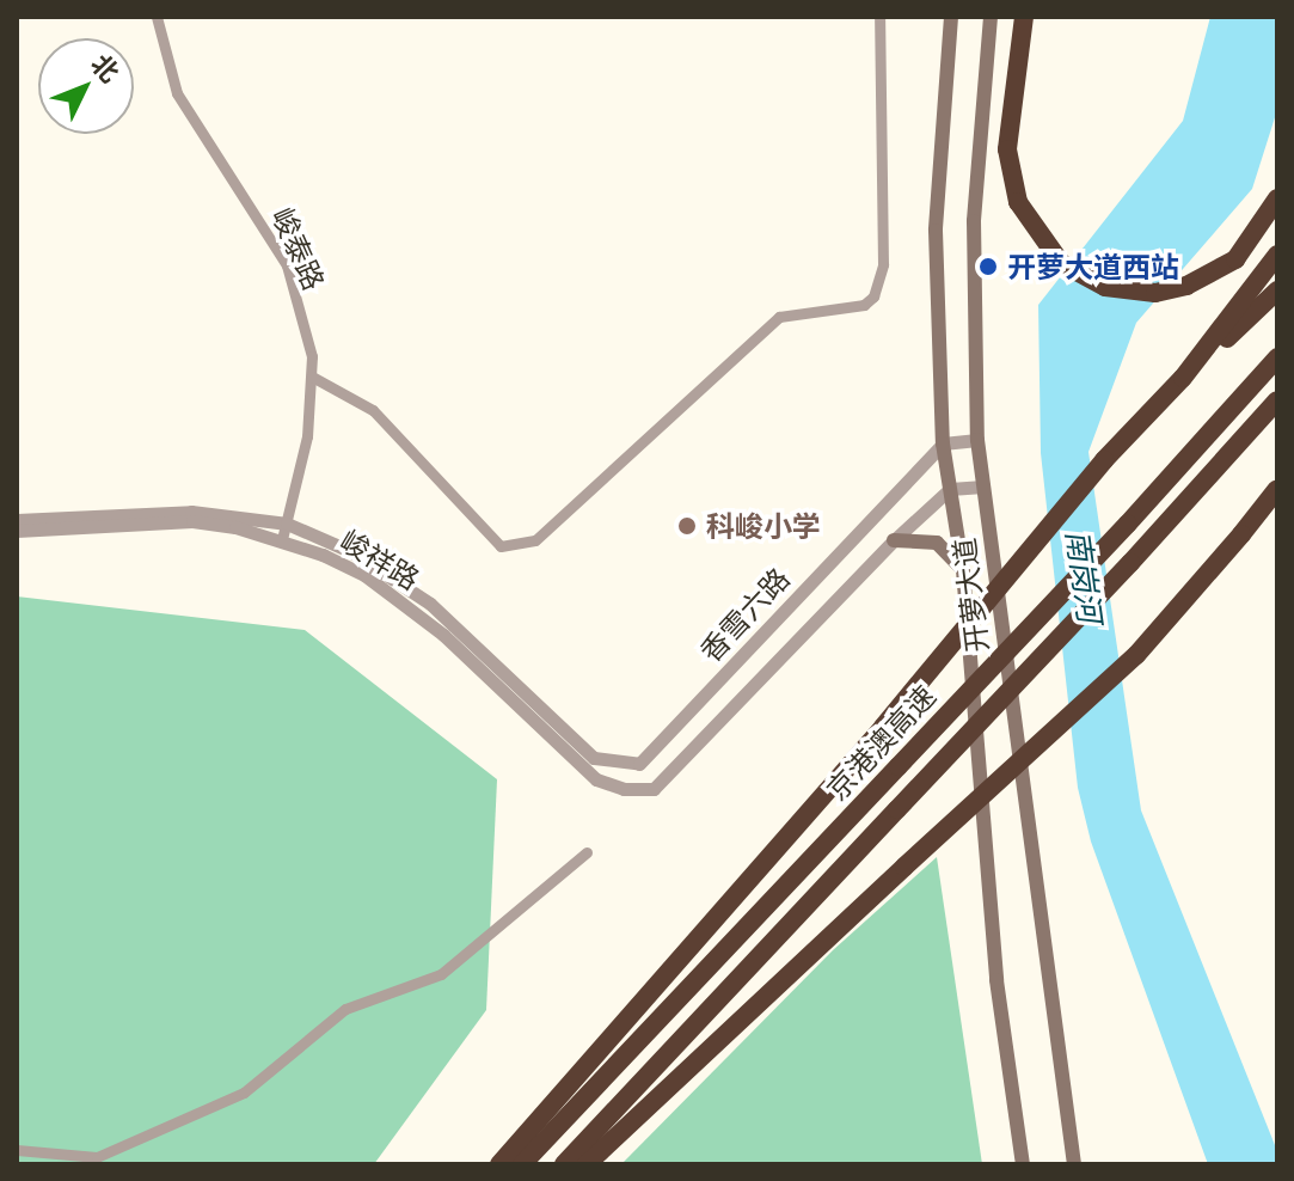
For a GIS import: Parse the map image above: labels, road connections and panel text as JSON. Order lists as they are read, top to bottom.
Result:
{
  "streets": {
    "highway": ["京港澳高速"],
    "main road": ["开萝大道"],
    "street": ["峻泰路", "峻祥路", "香雪六路"]
  },
  "crossings": [
    ["峻泰路", "峻祥路"],
    ["峻祥路", "香雪六路"],
    ["开萝大道", "香雪六路"]
  ],
  "water": ["南岗河"],
  "places": ["开萝大道西站", "科峻小学"],
  "north": "top right"
}
